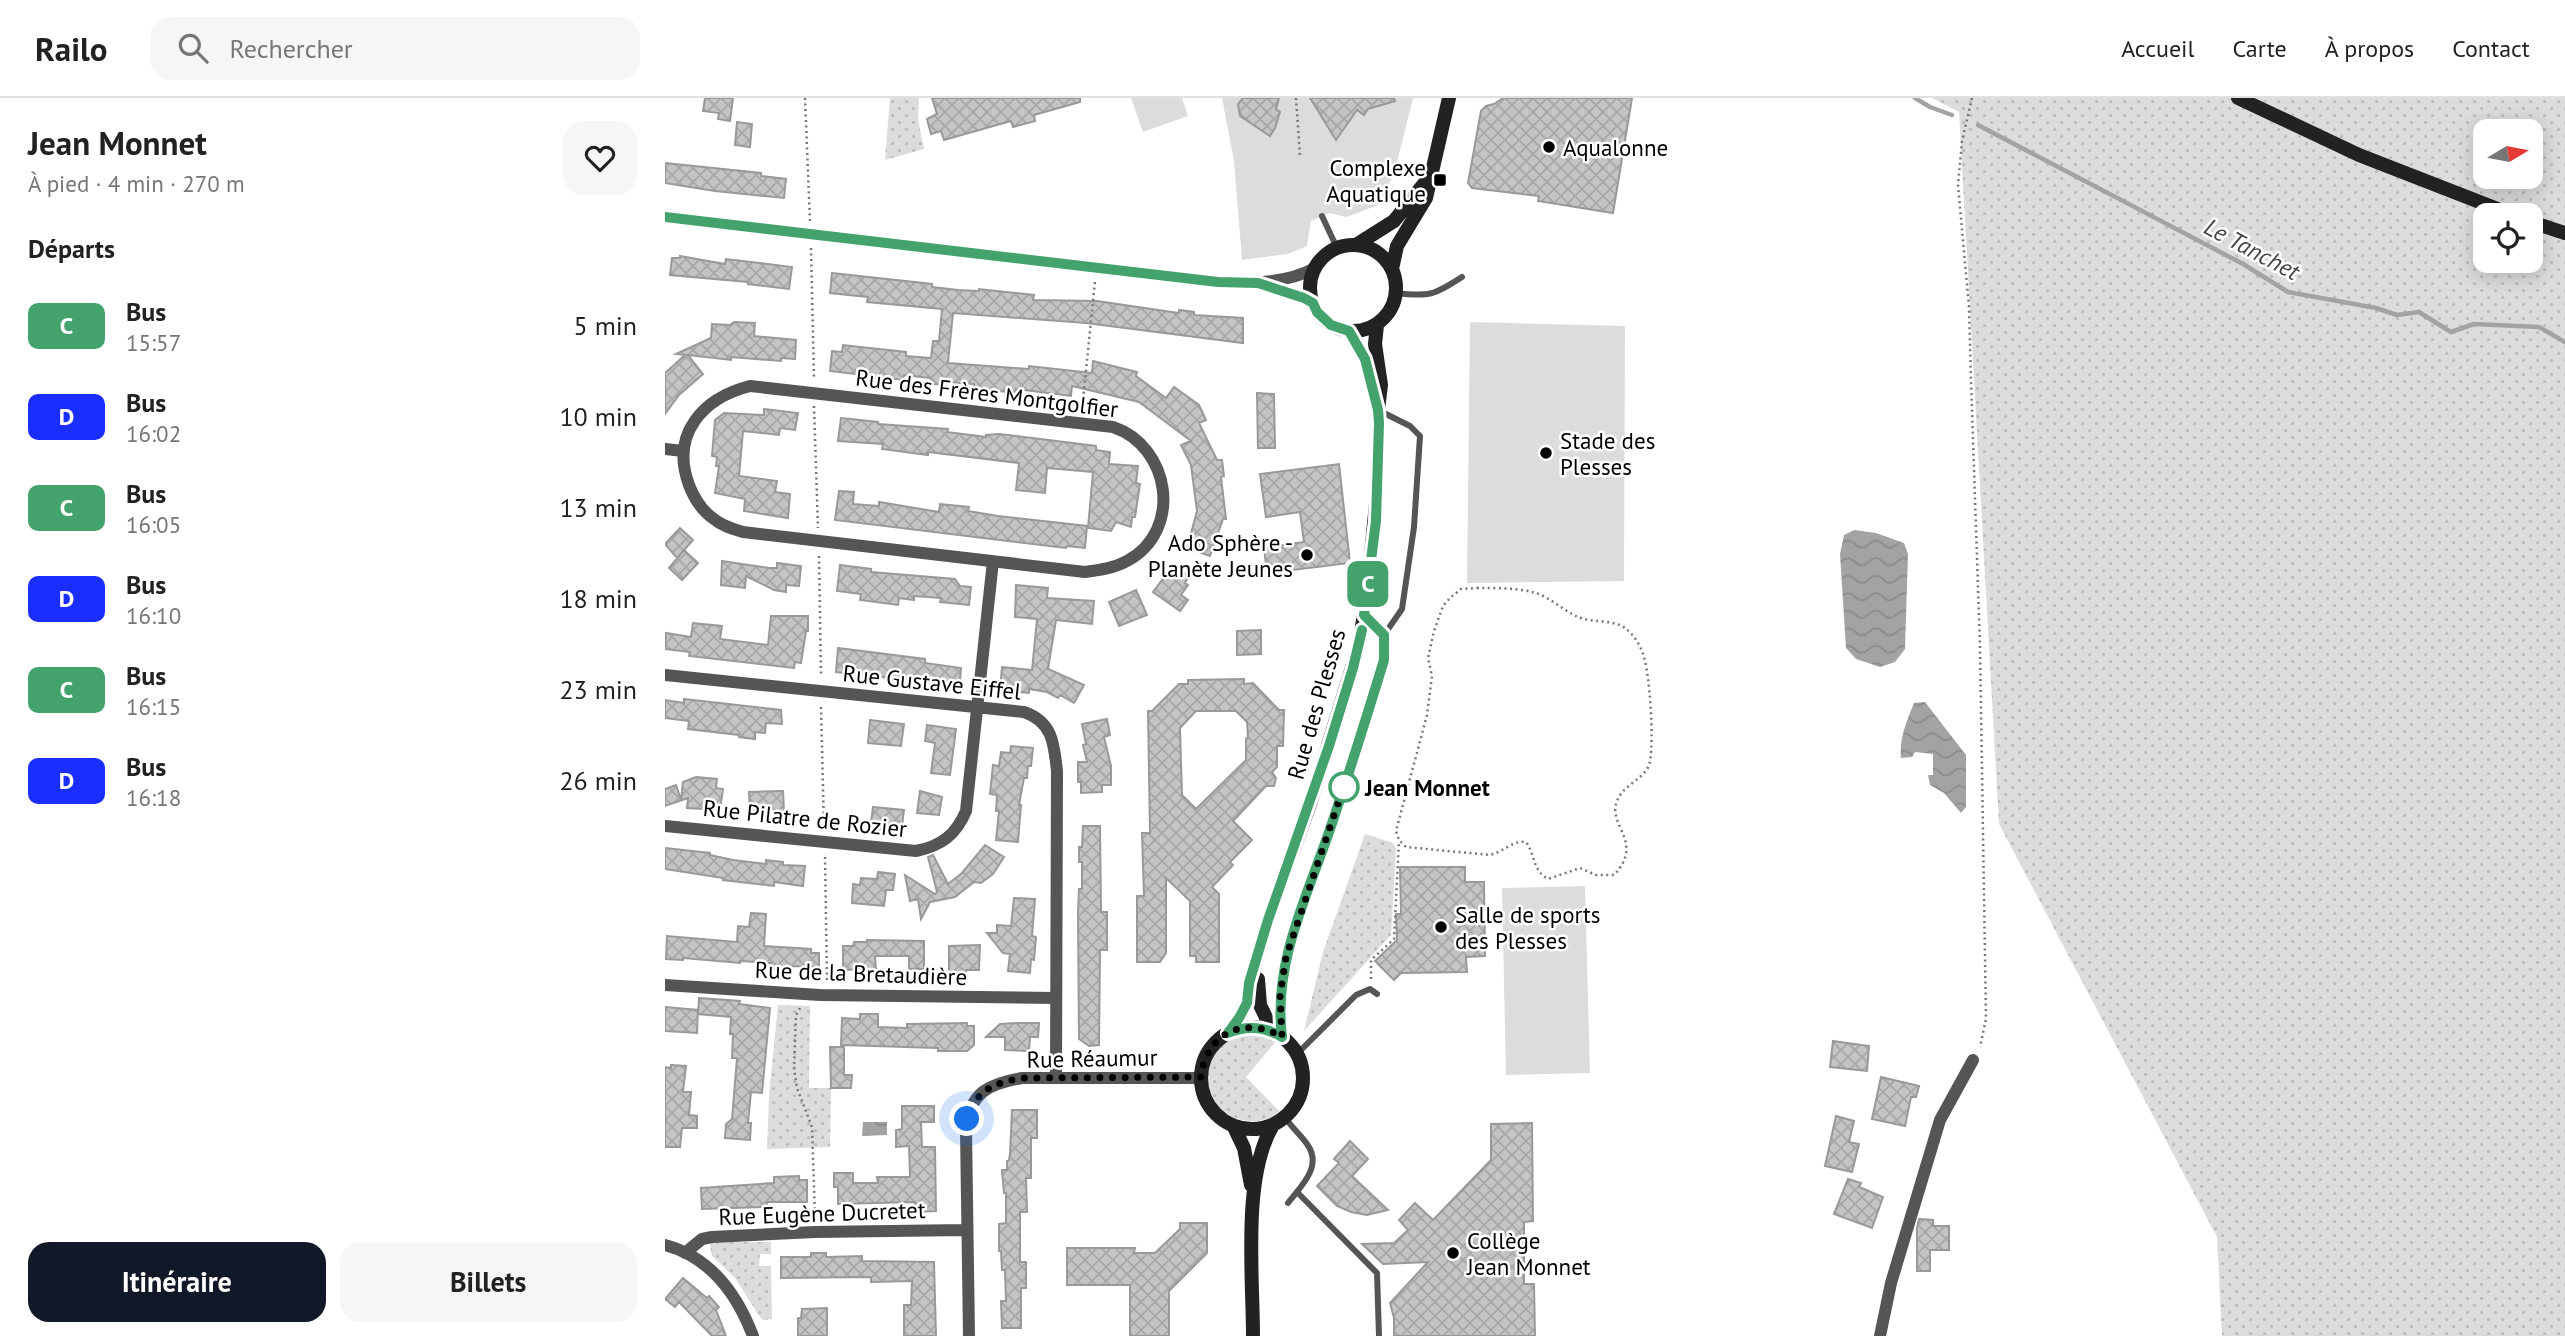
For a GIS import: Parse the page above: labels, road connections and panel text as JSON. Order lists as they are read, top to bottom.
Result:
{
  "streets": {
    "street": [
      "Rue des Frères Montgolfier",
      "Rue Gustave Eiffel",
      "Rue des Plesses",
      "Rue Pilatre de Rozier",
      "Rue de la Bretaudière",
      "Rue Réaumur",
      "Rue Eugène Ducretet"
    ]
  },
  "crossings": [
    ["Rue des Frères Montgolfier", "Rue Pilatre de Rozier"],
    ["Rue Gustave Eiffel", "Rue Pilatre de Rozier"],
    ["Rue Gustave Eiffel", "Rue de la Bretaudière"],
    ["Rue Gustave Eiffel", "Rue Réaumur"],
    ["Rue des Plesses", "Rue Réaumur"],
    ["Rue Réaumur", "Rue Eugène Ducretet"]
  ],
  "water": ["Le Tanchet"],
  "places": {
    "other": [
      "Aqualonne",
      "Stade des Plesses",
      "Ado Sphère - Planète Jeunes",
      "Jean Monnet",
      "Salle de sports des Plesses",
      "Collège Jean Monnet"
    ],
    "transit": ["Complexe Aquatique"]
  },
  "lines": ["bus line C"],
  "north": "right",
  "page": {
    "header": "Railo",
    "search": "Rechercher",
    "nav": [
      "Accueil",
      "Carte",
      "À propos",
      "Contact"
    ],
    "heading": [
      ["Jean Monnet", "À pied · 4 min · 270 m"],
      "Départs"
    ],
    "on_map": "C",
    "list": [
      {
        "mark": "C",
        "name": "Bus",
        "note": "15:57",
        "value": "5 min"
      },
      {
        "mark": "D",
        "name": "Bus",
        "note": "16:02",
        "value": "10 min"
      },
      {
        "mark": "C",
        "name": "Bus",
        "note": "16:05",
        "value": "13 min"
      },
      {
        "mark": "D",
        "name": "Bus",
        "note": "16:10",
        "value": "18 min"
      },
      {
        "mark": "C",
        "name": "Bus",
        "note": "16:15",
        "value": "23 min"
      },
      {
        "mark": "D",
        "name": "Bus",
        "note": "16:18",
        "value": "26 min"
      }
    ],
    "buttons": ["Itinéraire", "Billets"]
  }
}
